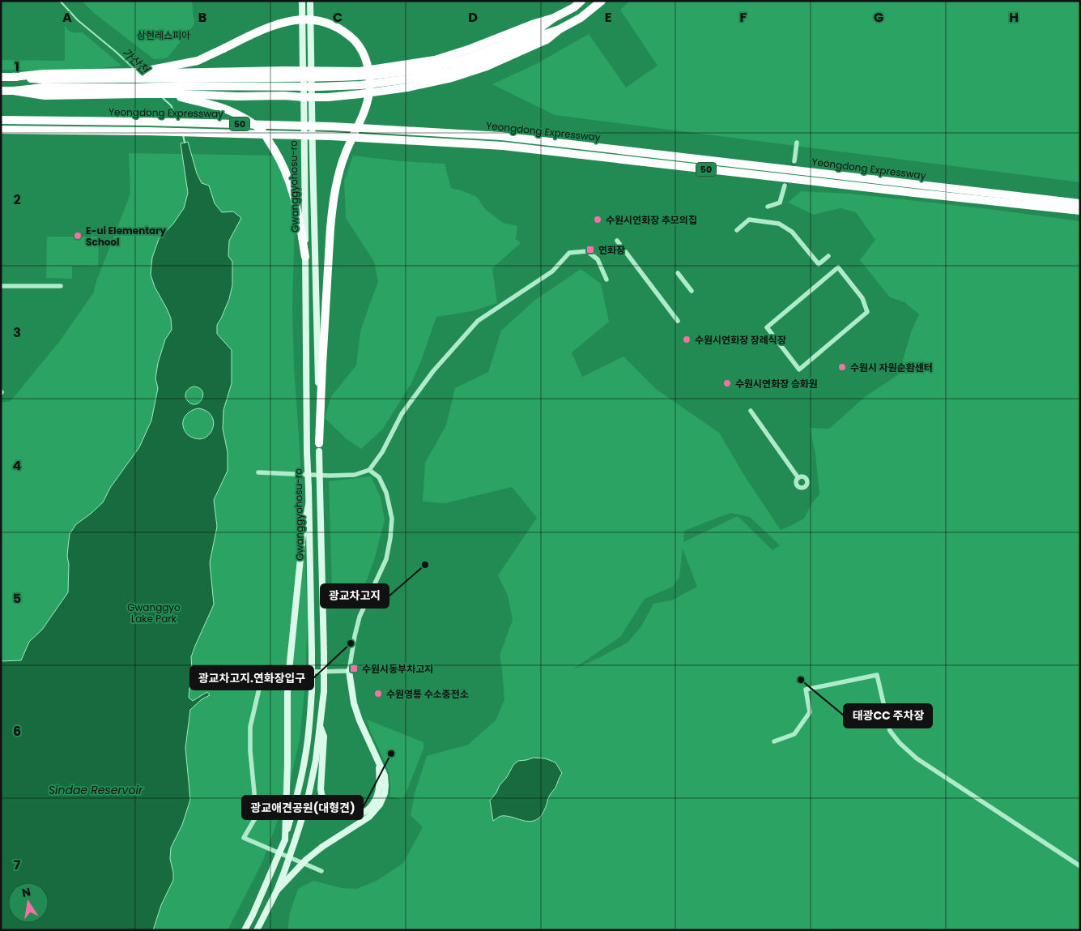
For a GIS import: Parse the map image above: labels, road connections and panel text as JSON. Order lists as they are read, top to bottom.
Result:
{
  "streets": {
    "highway": ["Yeongdong Expressway", "50"],
    "main road": ["Gwanggyohosu-ro"]
  },
  "water": ["가산천", "Sindae Reservoir"],
  "parks": ["상현레스피아", "Gwanggyo Lake Park"],
  "places": {
    "other": [
      "수원시연화장 추모의집",
      "E-ui Elementary School",
      "수원시연화장 장례식장",
      "수원시 자원순환센터",
      "수원시연화장 승화원",
      "광교차고지",
      "광교차고지.연화장입구",
      "태광CC 주차장",
      "수원영통 수소충전소",
      "광교애견공원(대형견)"
    ],
    "transit": ["연화장", "수원시동부차고지"]
  },
  "north": "top",
  "grid": {
    "columns": [
      "A",
      "B",
      "C",
      "D",
      "E",
      "F",
      "G",
      "H"
    ],
    "rows": [
      "1",
      "2",
      "3",
      "4",
      "5",
      "6",
      "7"
    ]
  }
}
